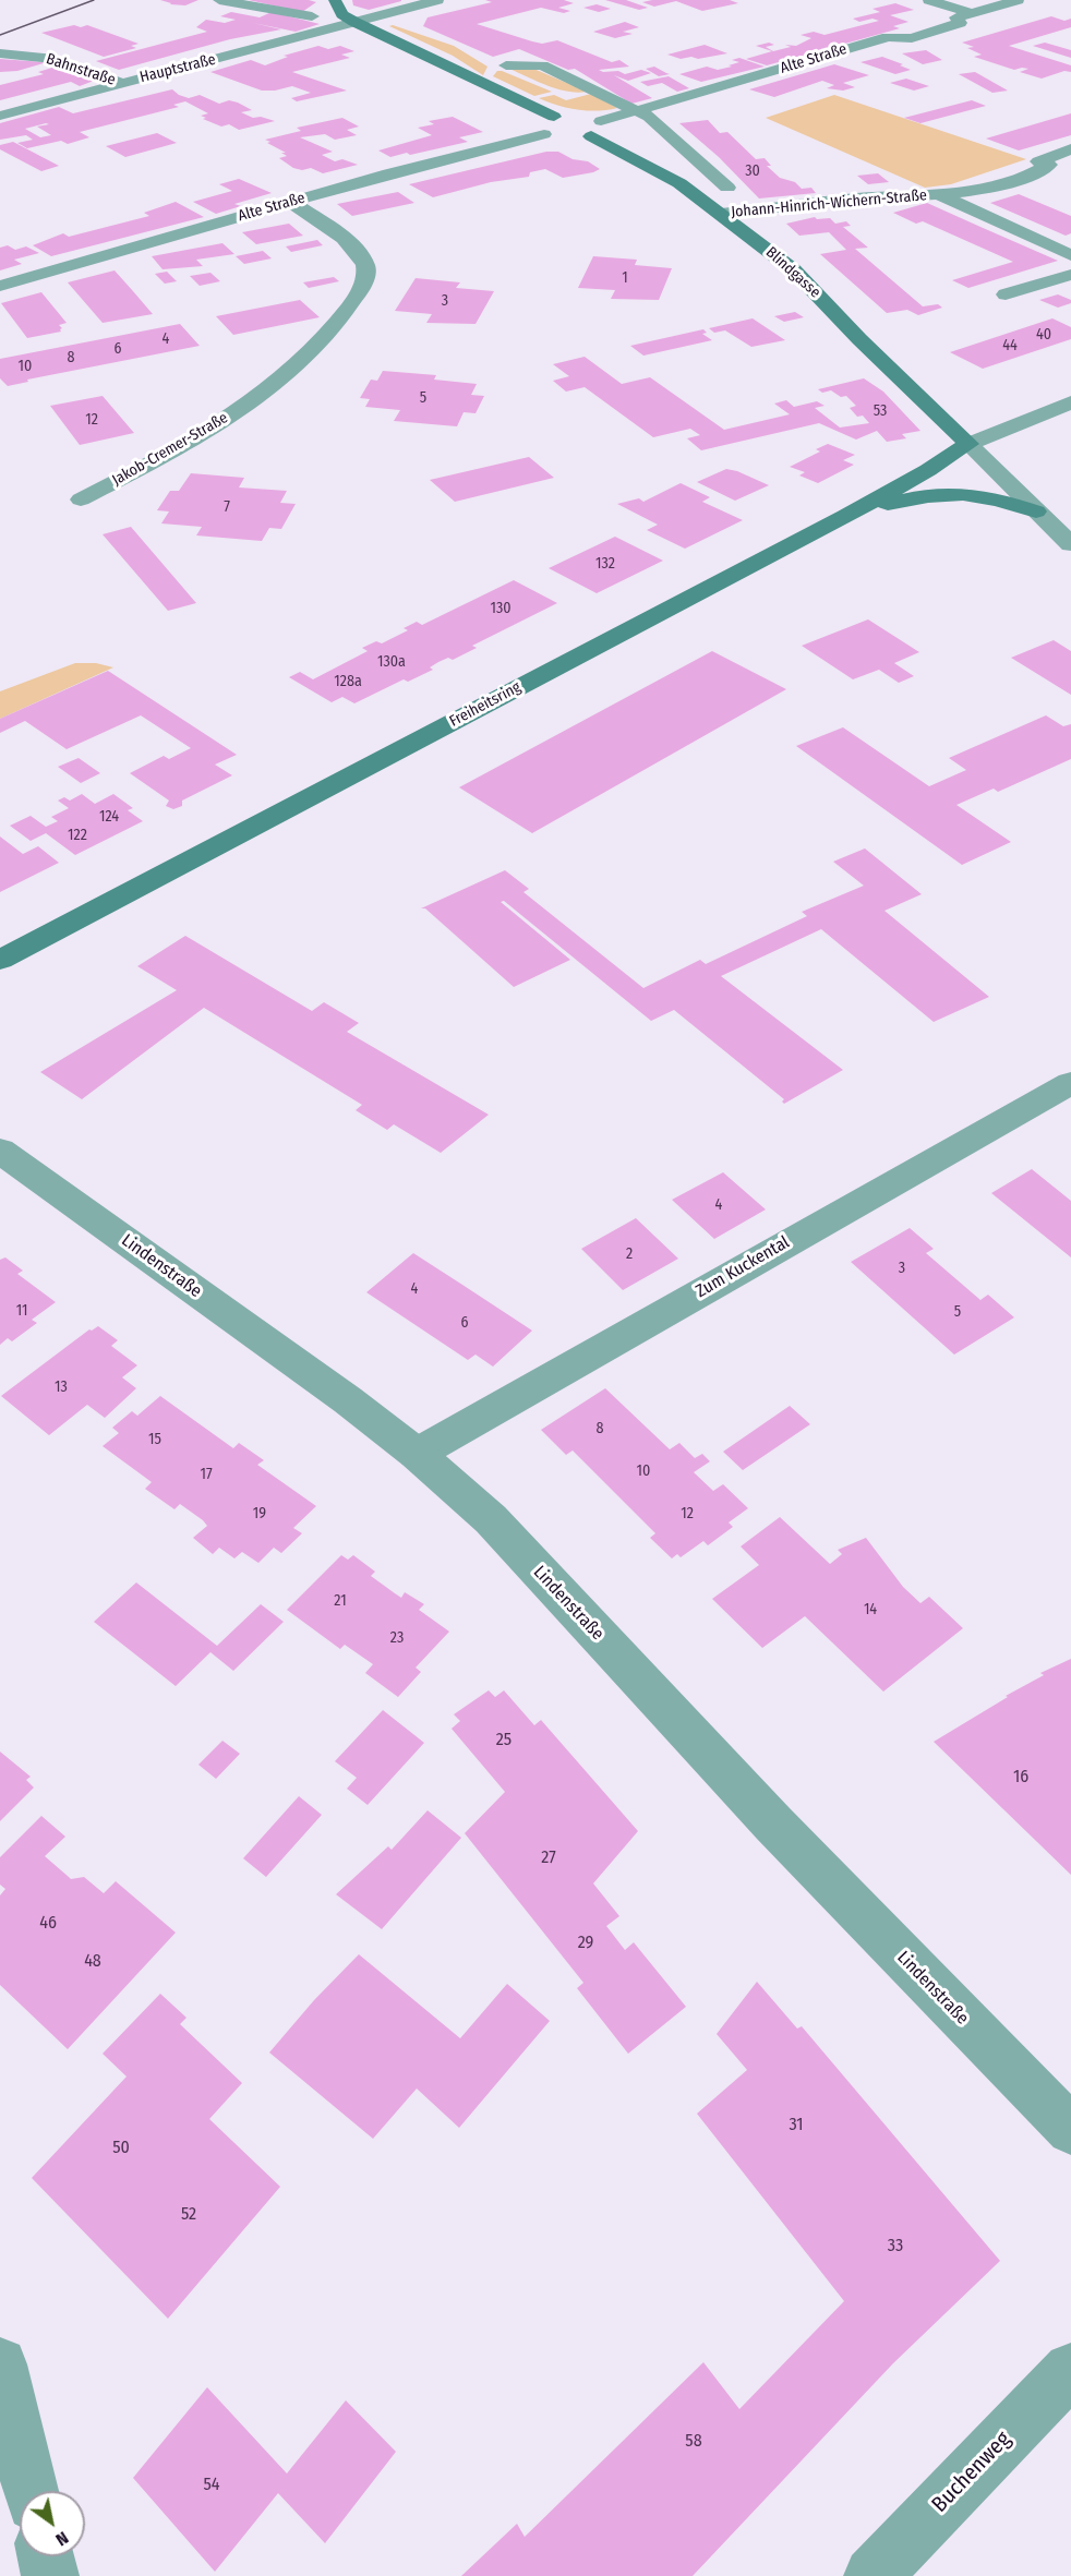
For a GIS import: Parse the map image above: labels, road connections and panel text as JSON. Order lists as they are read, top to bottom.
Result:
{
  "streets": {
    "main road": ["Blindgasse", "Freiheitsring"],
    "street": [
      "Alte Straße",
      "Hauptstraße",
      "Bahnstraße",
      "Johann-Hinrich-Wichern-Straße",
      "Jakob-Cremer-Straße",
      "Lindenstraße",
      "Zum Kuckental",
      "Buchenweg"
    ]
  },
  "crossings": [
    ["Alte Straße", "Blindgasse"],
    ["Alte Straße", "Jakob-Cremer-Straße"],
    ["Hauptstraße", "Bahnstraße"],
    ["Johann-Hinrich-Wichern-Straße", "Blindgasse"],
    ["Blindgasse", "Freiheitsring"],
    ["Lindenstraße", "Zum Kuckental"]
  ],
  "house_numbers": [
    "30",
    "1",
    "3",
    "40",
    "4",
    "44",
    "6",
    "8",
    "10",
    "5",
    "53",
    "12",
    "7",
    "132",
    "130",
    "130a",
    "128a",
    "124",
    "122",
    "4",
    "2",
    "3",
    "4",
    "11",
    "5",
    "6",
    "13",
    "8",
    "15",
    "10",
    "17",
    "19",
    "12",
    "21",
    "14",
    "23",
    "25",
    "16",
    "27",
    "46",
    "29",
    "48",
    "31",
    "50",
    "52",
    "33",
    "58",
    "54"
  ],
  "north": "bottom right"
}
